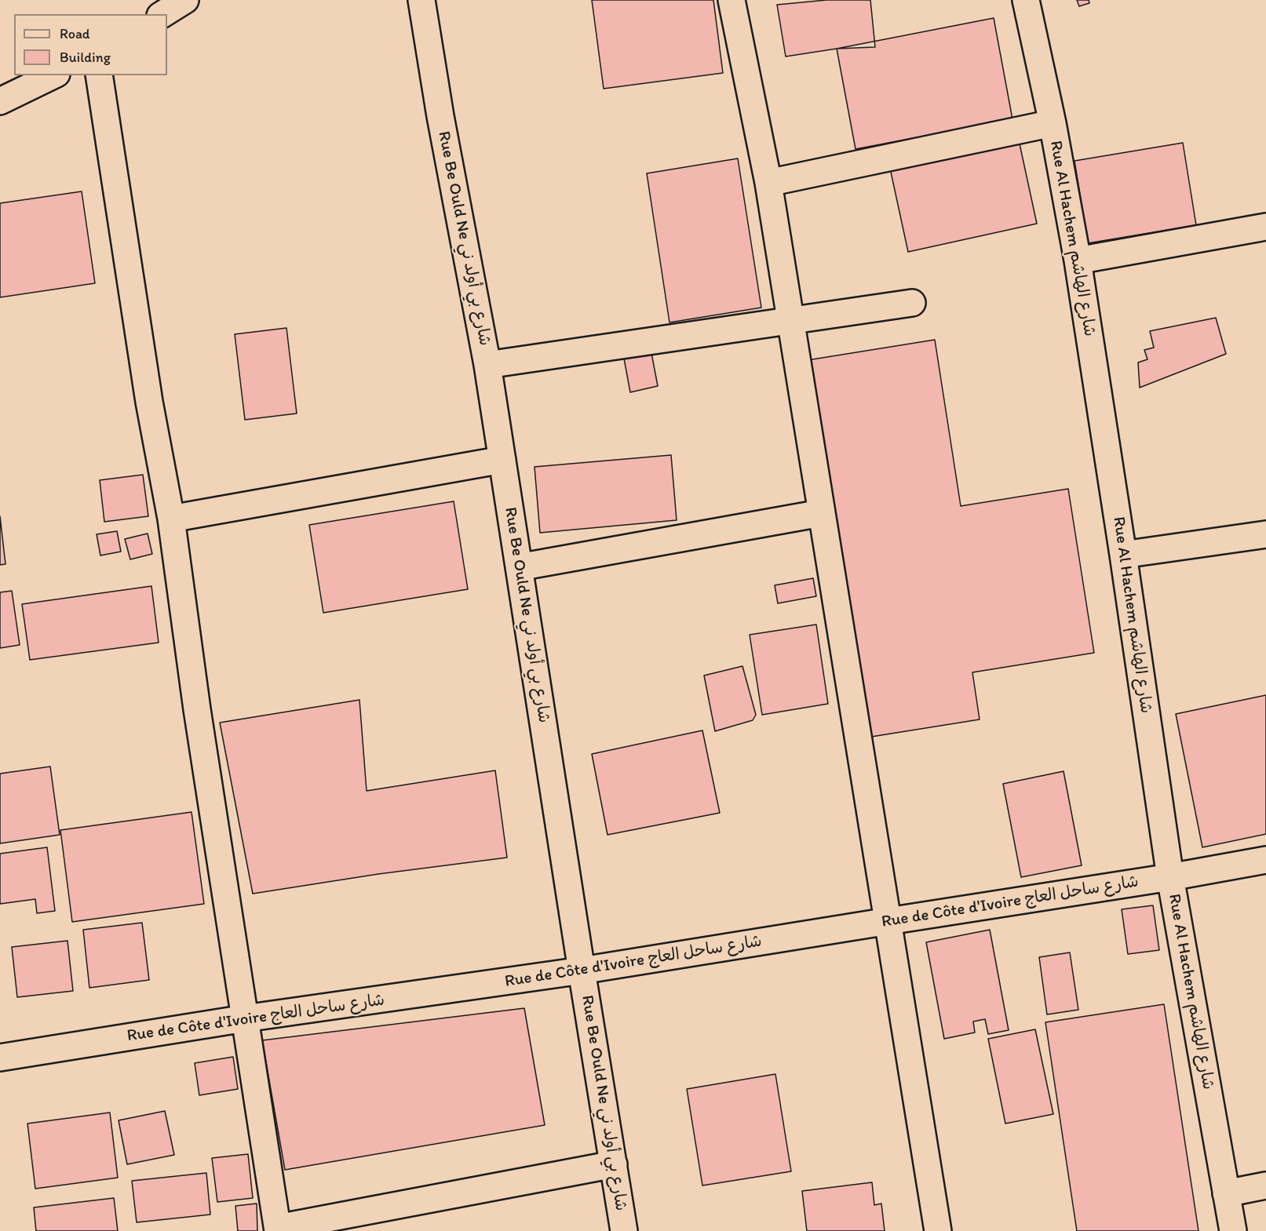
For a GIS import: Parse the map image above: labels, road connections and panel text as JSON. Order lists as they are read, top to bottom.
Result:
{
  "streets": {
    "street": ["Rue Be Ould Ne شارع بي أولد ني", "Rue Al Hachem شارع الهاشم", "Rue de Côte d'Ivoire شارع ساحل العاج"]
  },
  "crossings": [
    ["Rue Be Ould Ne شارع بي أولد ني", "Rue de Côte d'Ivoire شارع ساحل العاج"],
    ["Rue Al Hachem شارع الهاشم", "Rue de Côte d'Ivoire شارع ساحل العاج"]
  ],
  "legend": ["Road", "Building"]
}
